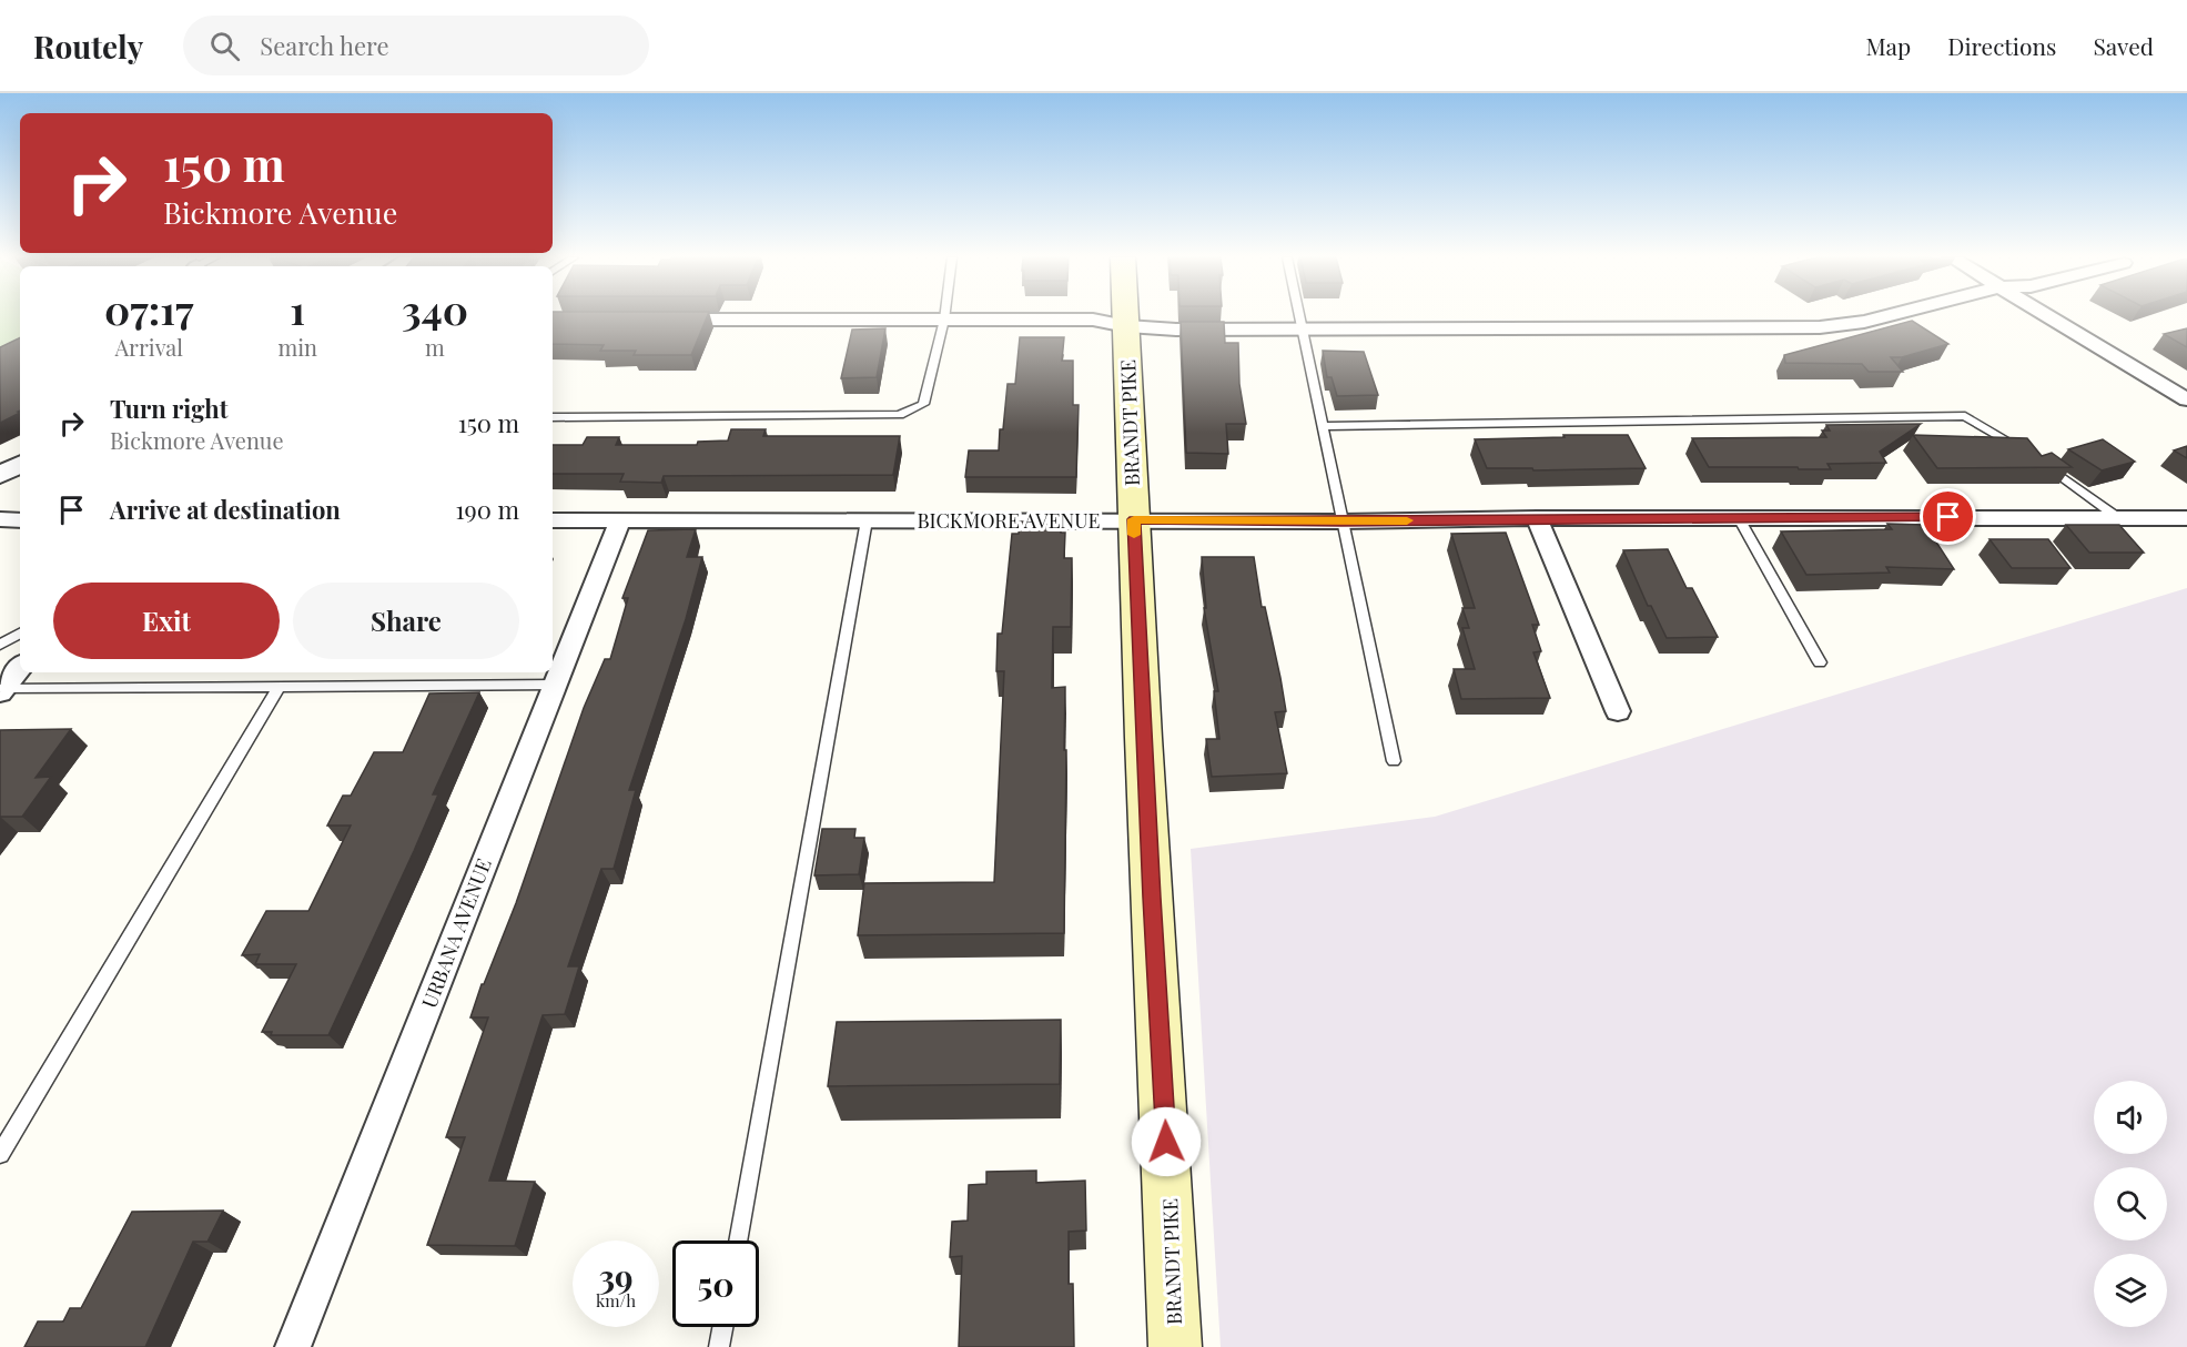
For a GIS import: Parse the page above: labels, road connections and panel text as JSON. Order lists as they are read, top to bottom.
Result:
{
  "streets": {
    "main road": ["BRANDT PIKE"],
    "street": ["BICKMORE AVENUE", "URBANA AVENUE"]
  },
  "crossings": [
    ["BRANDT PIKE", "BICKMORE AVENUE"],
    ["BICKMORE AVENUE", "URBANA AVENUE"]
  ],
  "page": {
    "header": "Routely",
    "search": "Search here",
    "nav": ["Map", "Directions", "Saved"],
    "turn": ["150 m", "Bickmore Avenue"],
    "eta": [
      "07:17",
      "Arrival",
      "1",
      "min",
      "340",
      "m"
    ],
    "list": [
      {
        "name": "Turn right",
        "note": "Bickmore Avenue",
        "value": "150 m"
      },
      {
        "name": "Arrive at destination",
        "value": "190 m"
      }
    ],
    "buttons": ["Exit", "Share"],
    "speed": "39 km/h",
    "limit": "50"
  }
}
